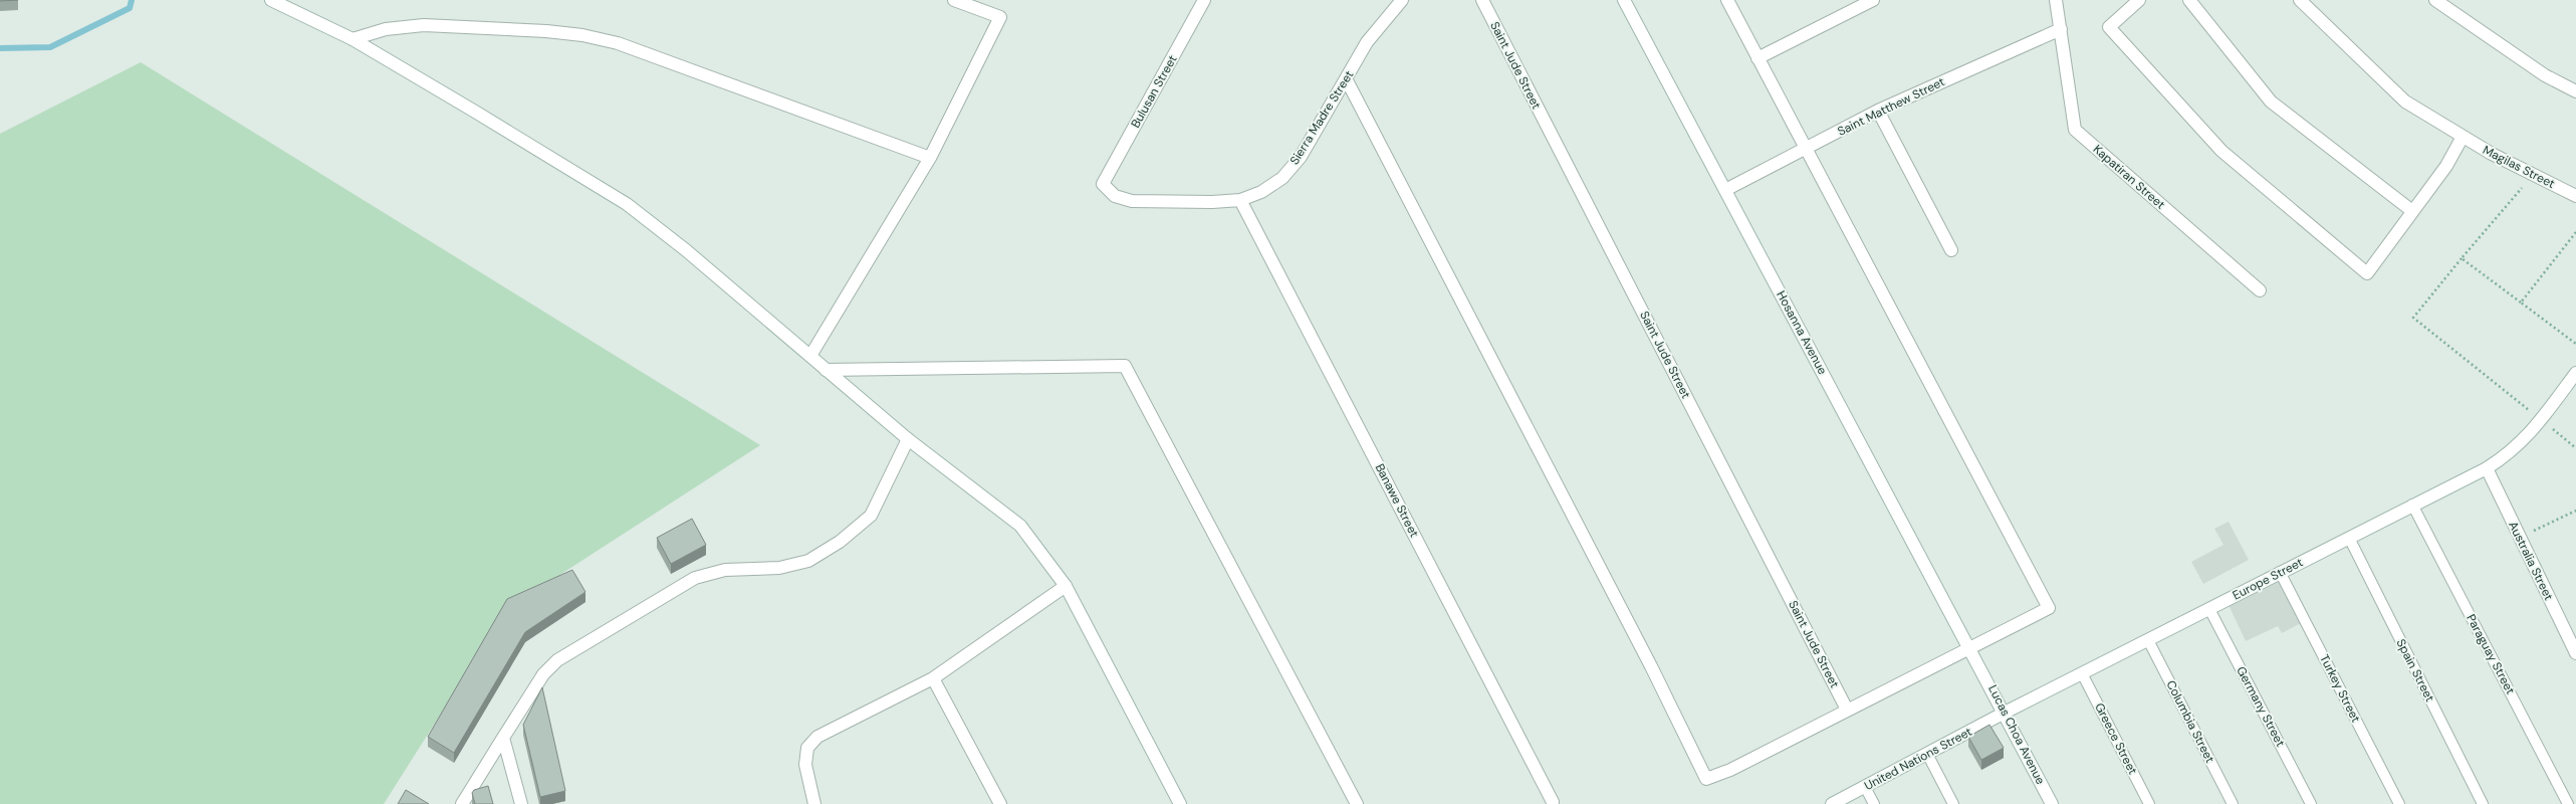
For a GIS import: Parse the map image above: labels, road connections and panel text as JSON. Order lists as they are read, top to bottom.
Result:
{
  "streets": {
    "street": [
      "Saint Jude Street",
      "Bulusan Street",
      "Saint Matthew Street",
      "Sierra Madre Street",
      "Magilas Street",
      "Kapatiran Street",
      "Hosanna Avenue",
      "Banawe Street",
      "Australia Street",
      "Europe Street",
      "Lucas Choa Avenue",
      "United Nations Street"
    ],
    "lane": [
      "Paraguay Street",
      "Spain Street",
      "Turkey Street",
      "Germany Street",
      "Columbia Street",
      "Greece Street"
    ]
  },
  "crossings": [
    ["Bulusan Street", "Sierra Madre Street"],
    ["Saint Matthew Street", "Kapatiran Street"],
    ["Saint Matthew Street", "Hosanna Avenue"],
    ["Sierra Madre Street", "Banawe Street"],
    ["Hosanna Avenue", "Lucas Choa Avenue"],
    ["Australia Street", "Europe Street"],
    ["Europe Street", "Paraguay Street"],
    ["Europe Street", "Spain Street"],
    ["Europe Street", "Turkey Street"],
    ["Europe Street", "Germany Street"],
    ["Europe Street", "Columbia Street"],
    ["Europe Street", "Lucas Choa Avenue"],
    ["Europe Street", "Greece Street"],
    ["Europe Street", "United Nations Street"],
    ["Lucas Choa Avenue", "United Nations Street"]
  ]
}
